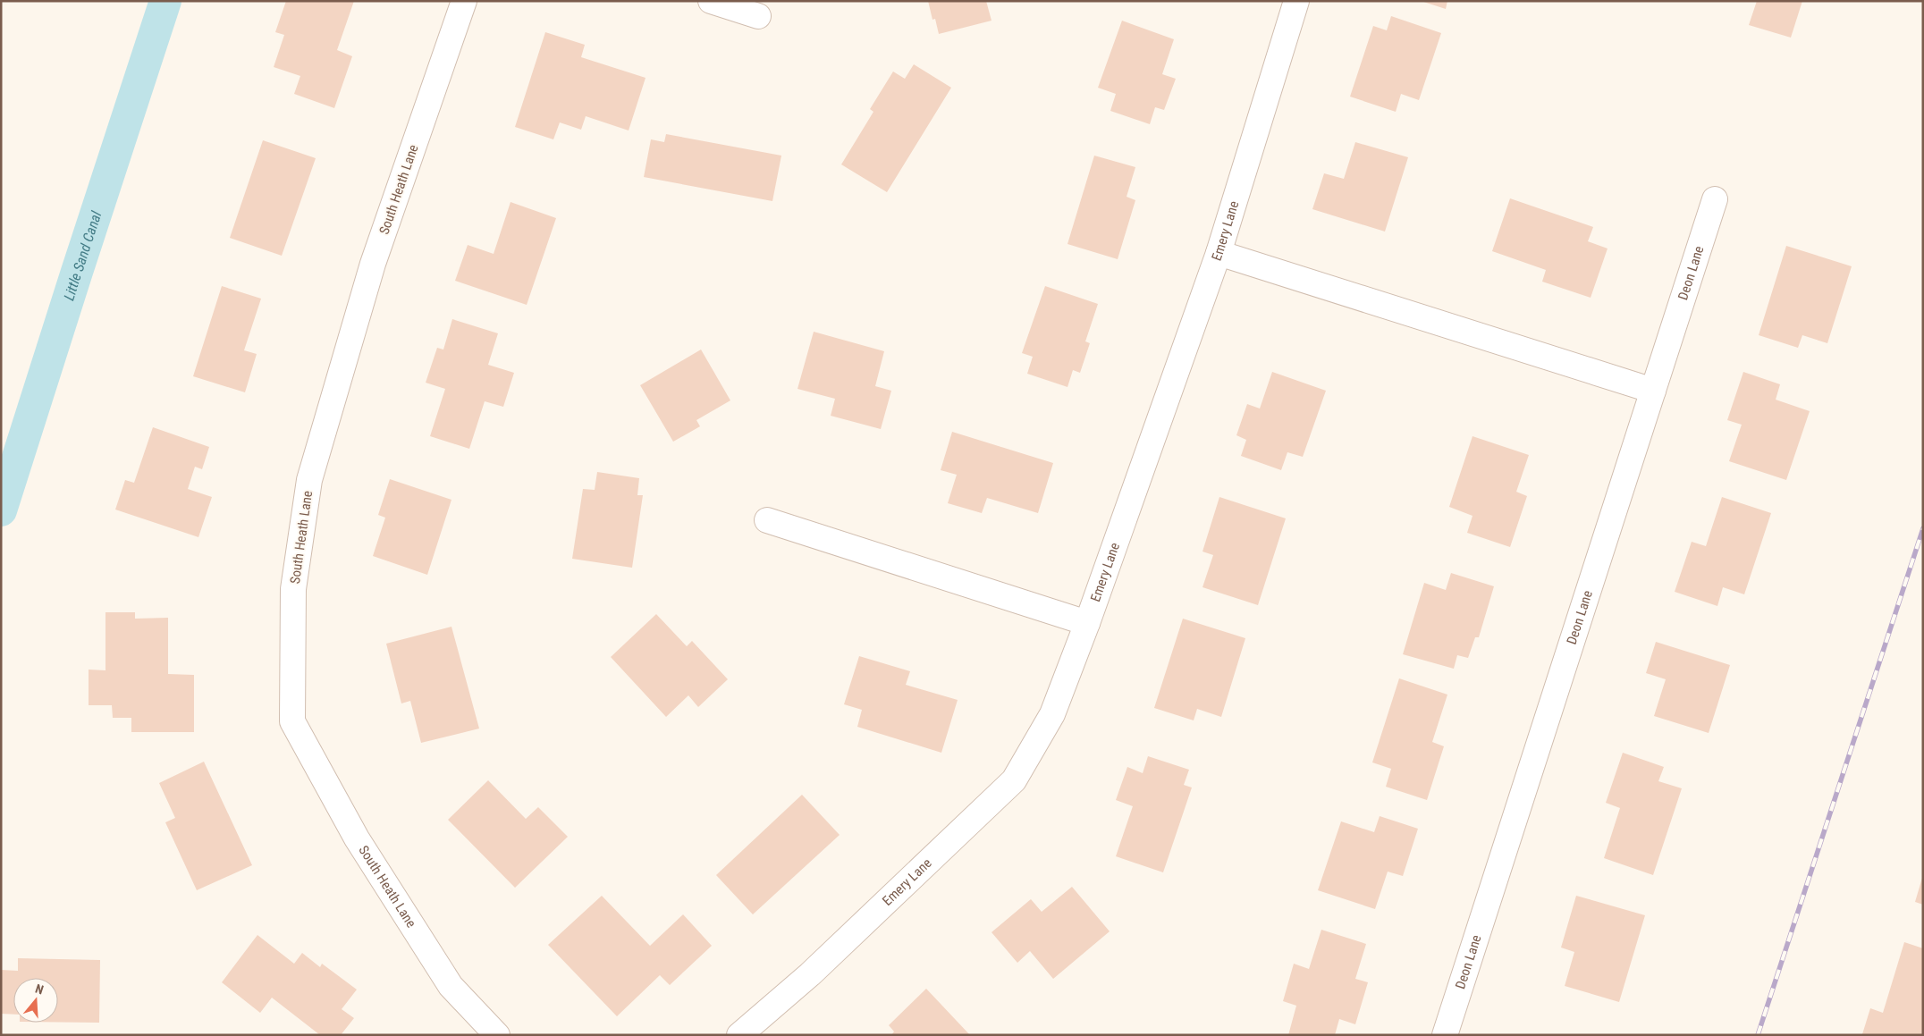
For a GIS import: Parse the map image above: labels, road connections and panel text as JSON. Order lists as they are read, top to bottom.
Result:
{
  "streets": {
    "street": ["South Heath Lane", "Emery Lane", "Deon Lane"]
  },
  "water": ["Little Sand Canal"],
  "north": "top"
}
